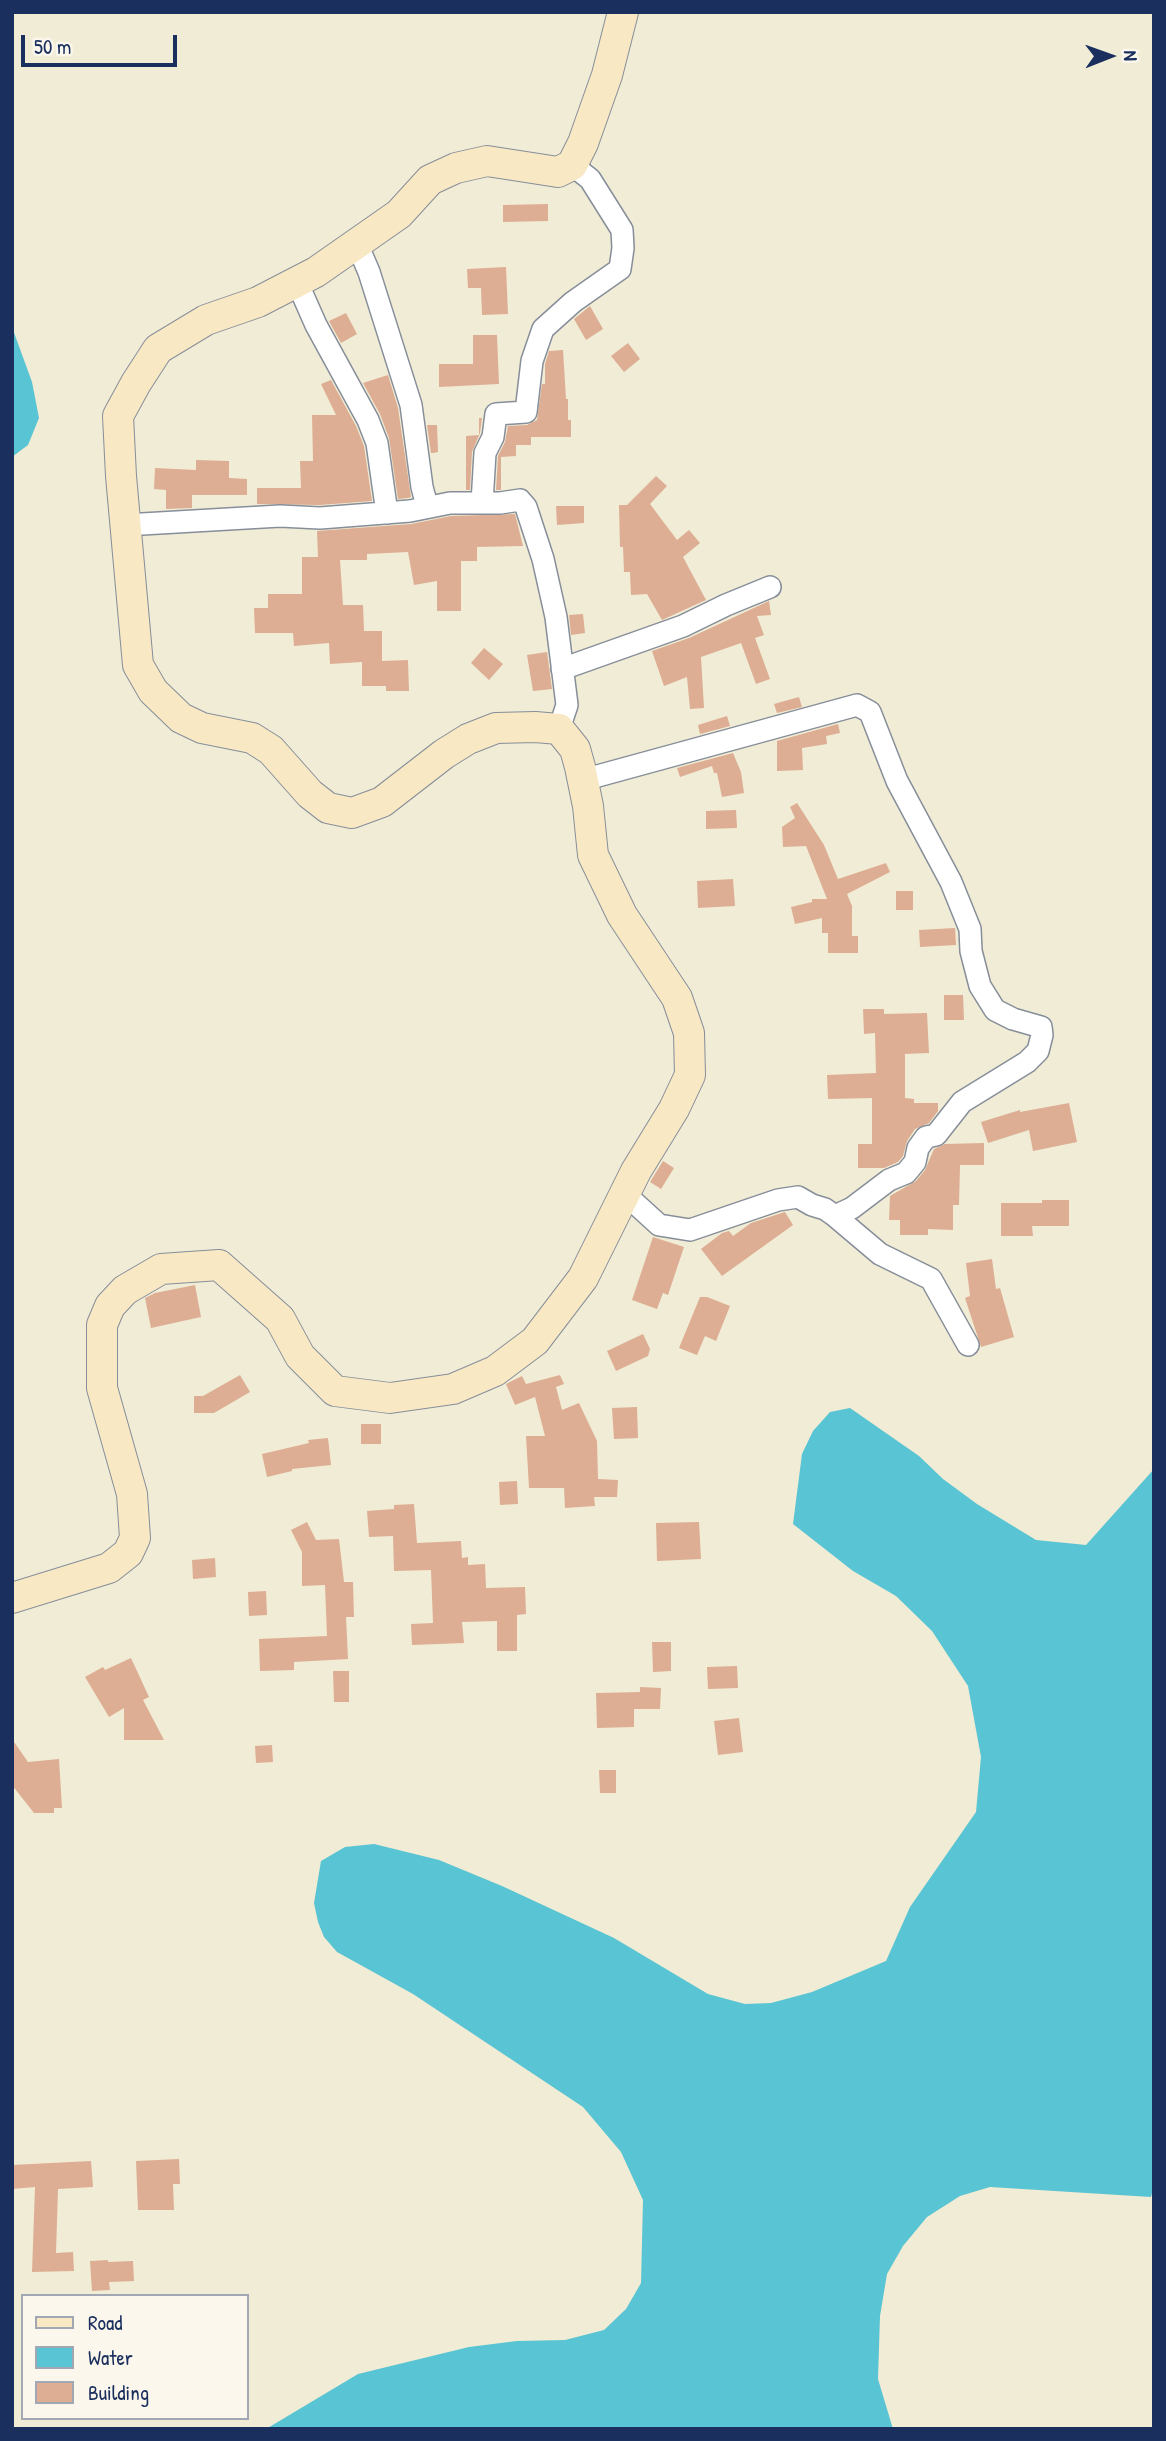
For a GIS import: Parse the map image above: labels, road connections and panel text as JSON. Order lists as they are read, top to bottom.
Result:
{
  "legend": ["Road", "Water", "Building"],
  "scale_bar": "50 m",
  "north": "right"
}
